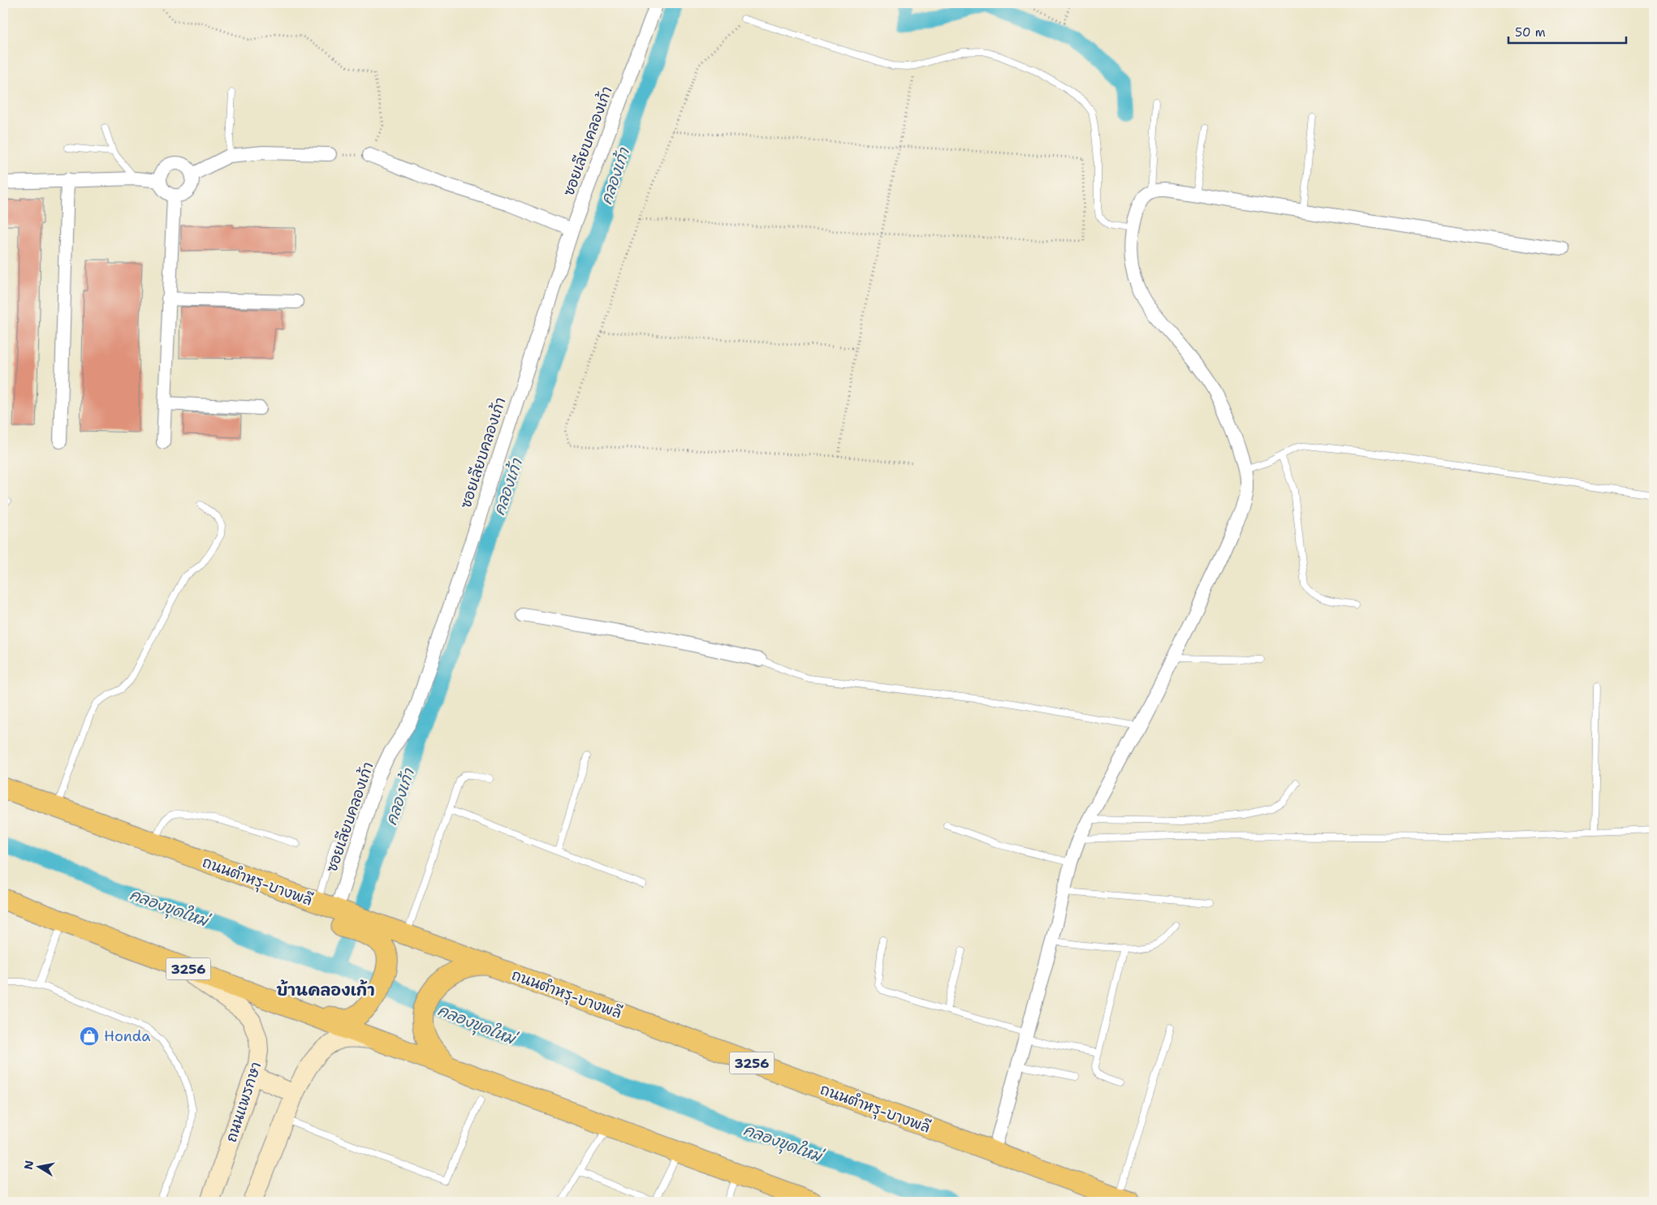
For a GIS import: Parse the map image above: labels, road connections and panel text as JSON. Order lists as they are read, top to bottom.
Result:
{
  "streets": {
    "main road": ["ถนนตำหรุ-บางพลี", "3256", "ถนนแพรกษา"],
    "street": ["ซอยเลียบคลองเก้า"]
  },
  "crossings": [
    ["ซอยเลียบคลองเก้า", "ถนนตำหรุ-บางพลี"],
    ["3256", "ถนนแพรกษา"]
  ],
  "districts": ["บ้านคลองเก้า"],
  "water": ["คลองเก้า", "คลองขุดใหม่"],
  "places": {
    "shop": ["Honda"]
  },
  "scale_bar": "50 m",
  "north": "left"
}
